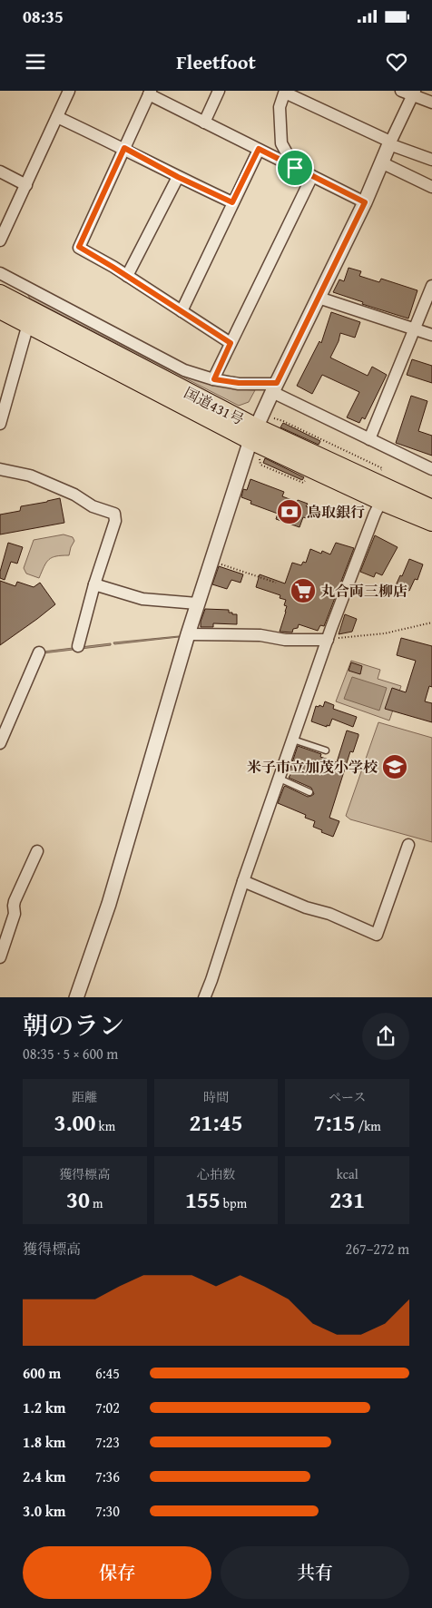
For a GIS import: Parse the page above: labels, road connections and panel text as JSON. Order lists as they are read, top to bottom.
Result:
{
  "streets": {
    "highway": ["国道431号"]
  },
  "places": {
    "bank": ["鳥取銀行"],
    "supermarket": ["丸合両三柳店"],
    "school or university": ["米子市立加茂小学校"]
  },
  "page": {
    "status": "08:35",
    "header": "Fleetfoot",
    "heading": ["朝のラン", "08:35 · 5 × 600 m"],
    "stats": [
      ["距離", "3.00 km"],
      ["時間", "21:45"],
      ["ペース", "7:15 /km"],
      ["獲得標高", "30 m"],
      ["心拍数", "155 bpm"],
      ["kcal", "231"]
    ],
    "chart": ["獲得標高", "267–272 m"],
    "list": [
      {
        "name": "600 m",
        "note": "6:45"
      },
      {
        "name": "1.2 km",
        "note": "7:02"
      },
      {
        "name": "1.8 km",
        "note": "7:23"
      },
      {
        "name": "2.4 km",
        "note": "7:36"
      },
      {
        "name": "3.0 km",
        "note": "7:30"
      }
    ],
    "buttons": ["保存", "共有"]
  }
}
